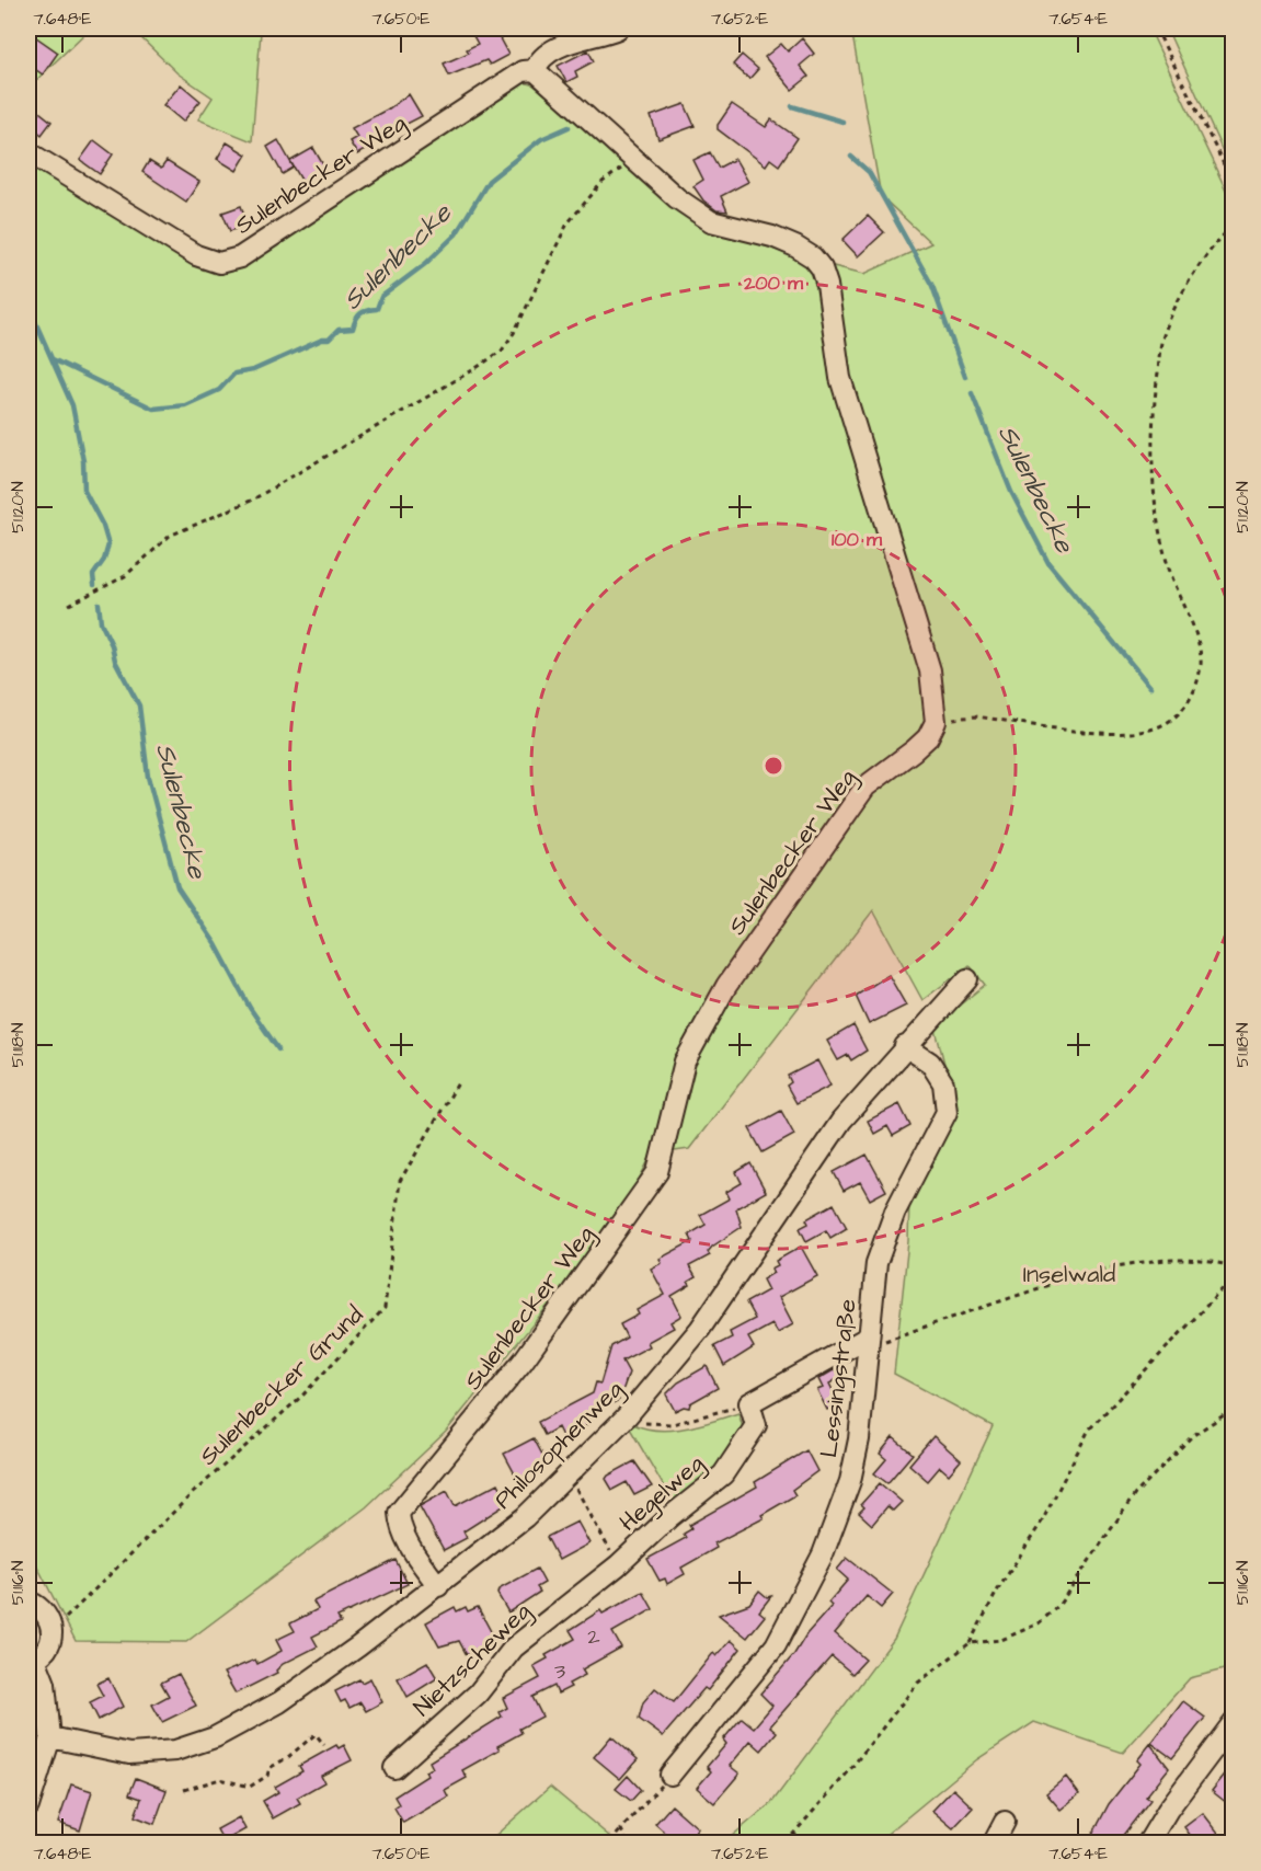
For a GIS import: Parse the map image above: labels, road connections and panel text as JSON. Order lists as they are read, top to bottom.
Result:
{
  "streets": {
    "street": [
      "Sulenbecker Weg",
      "Lessingstraße",
      "Philosophenweg",
      "Hegelweg",
      "Nietzscheweg"
    ],
    "path": ["Sulenbecker Grund"]
  },
  "crossings": [
    ["Sulenbecker Weg", "Philosophenweg"],
    ["Lessingstraße", "Philosophenweg"],
    ["Hegelweg", "Nietzscheweg"]
  ],
  "water": ["Sulenbecke"],
  "parks": ["Inselwald"],
  "house_numbers": ["2", "3"],
  "coordinates": [
    "7.648°E",
    "7.650°E",
    "7.652°E",
    "7.654°E",
    "51.120°N",
    "51.118°N",
    "51.116°N"
  ],
  "rings": ["200 m", "100 m"]
}
